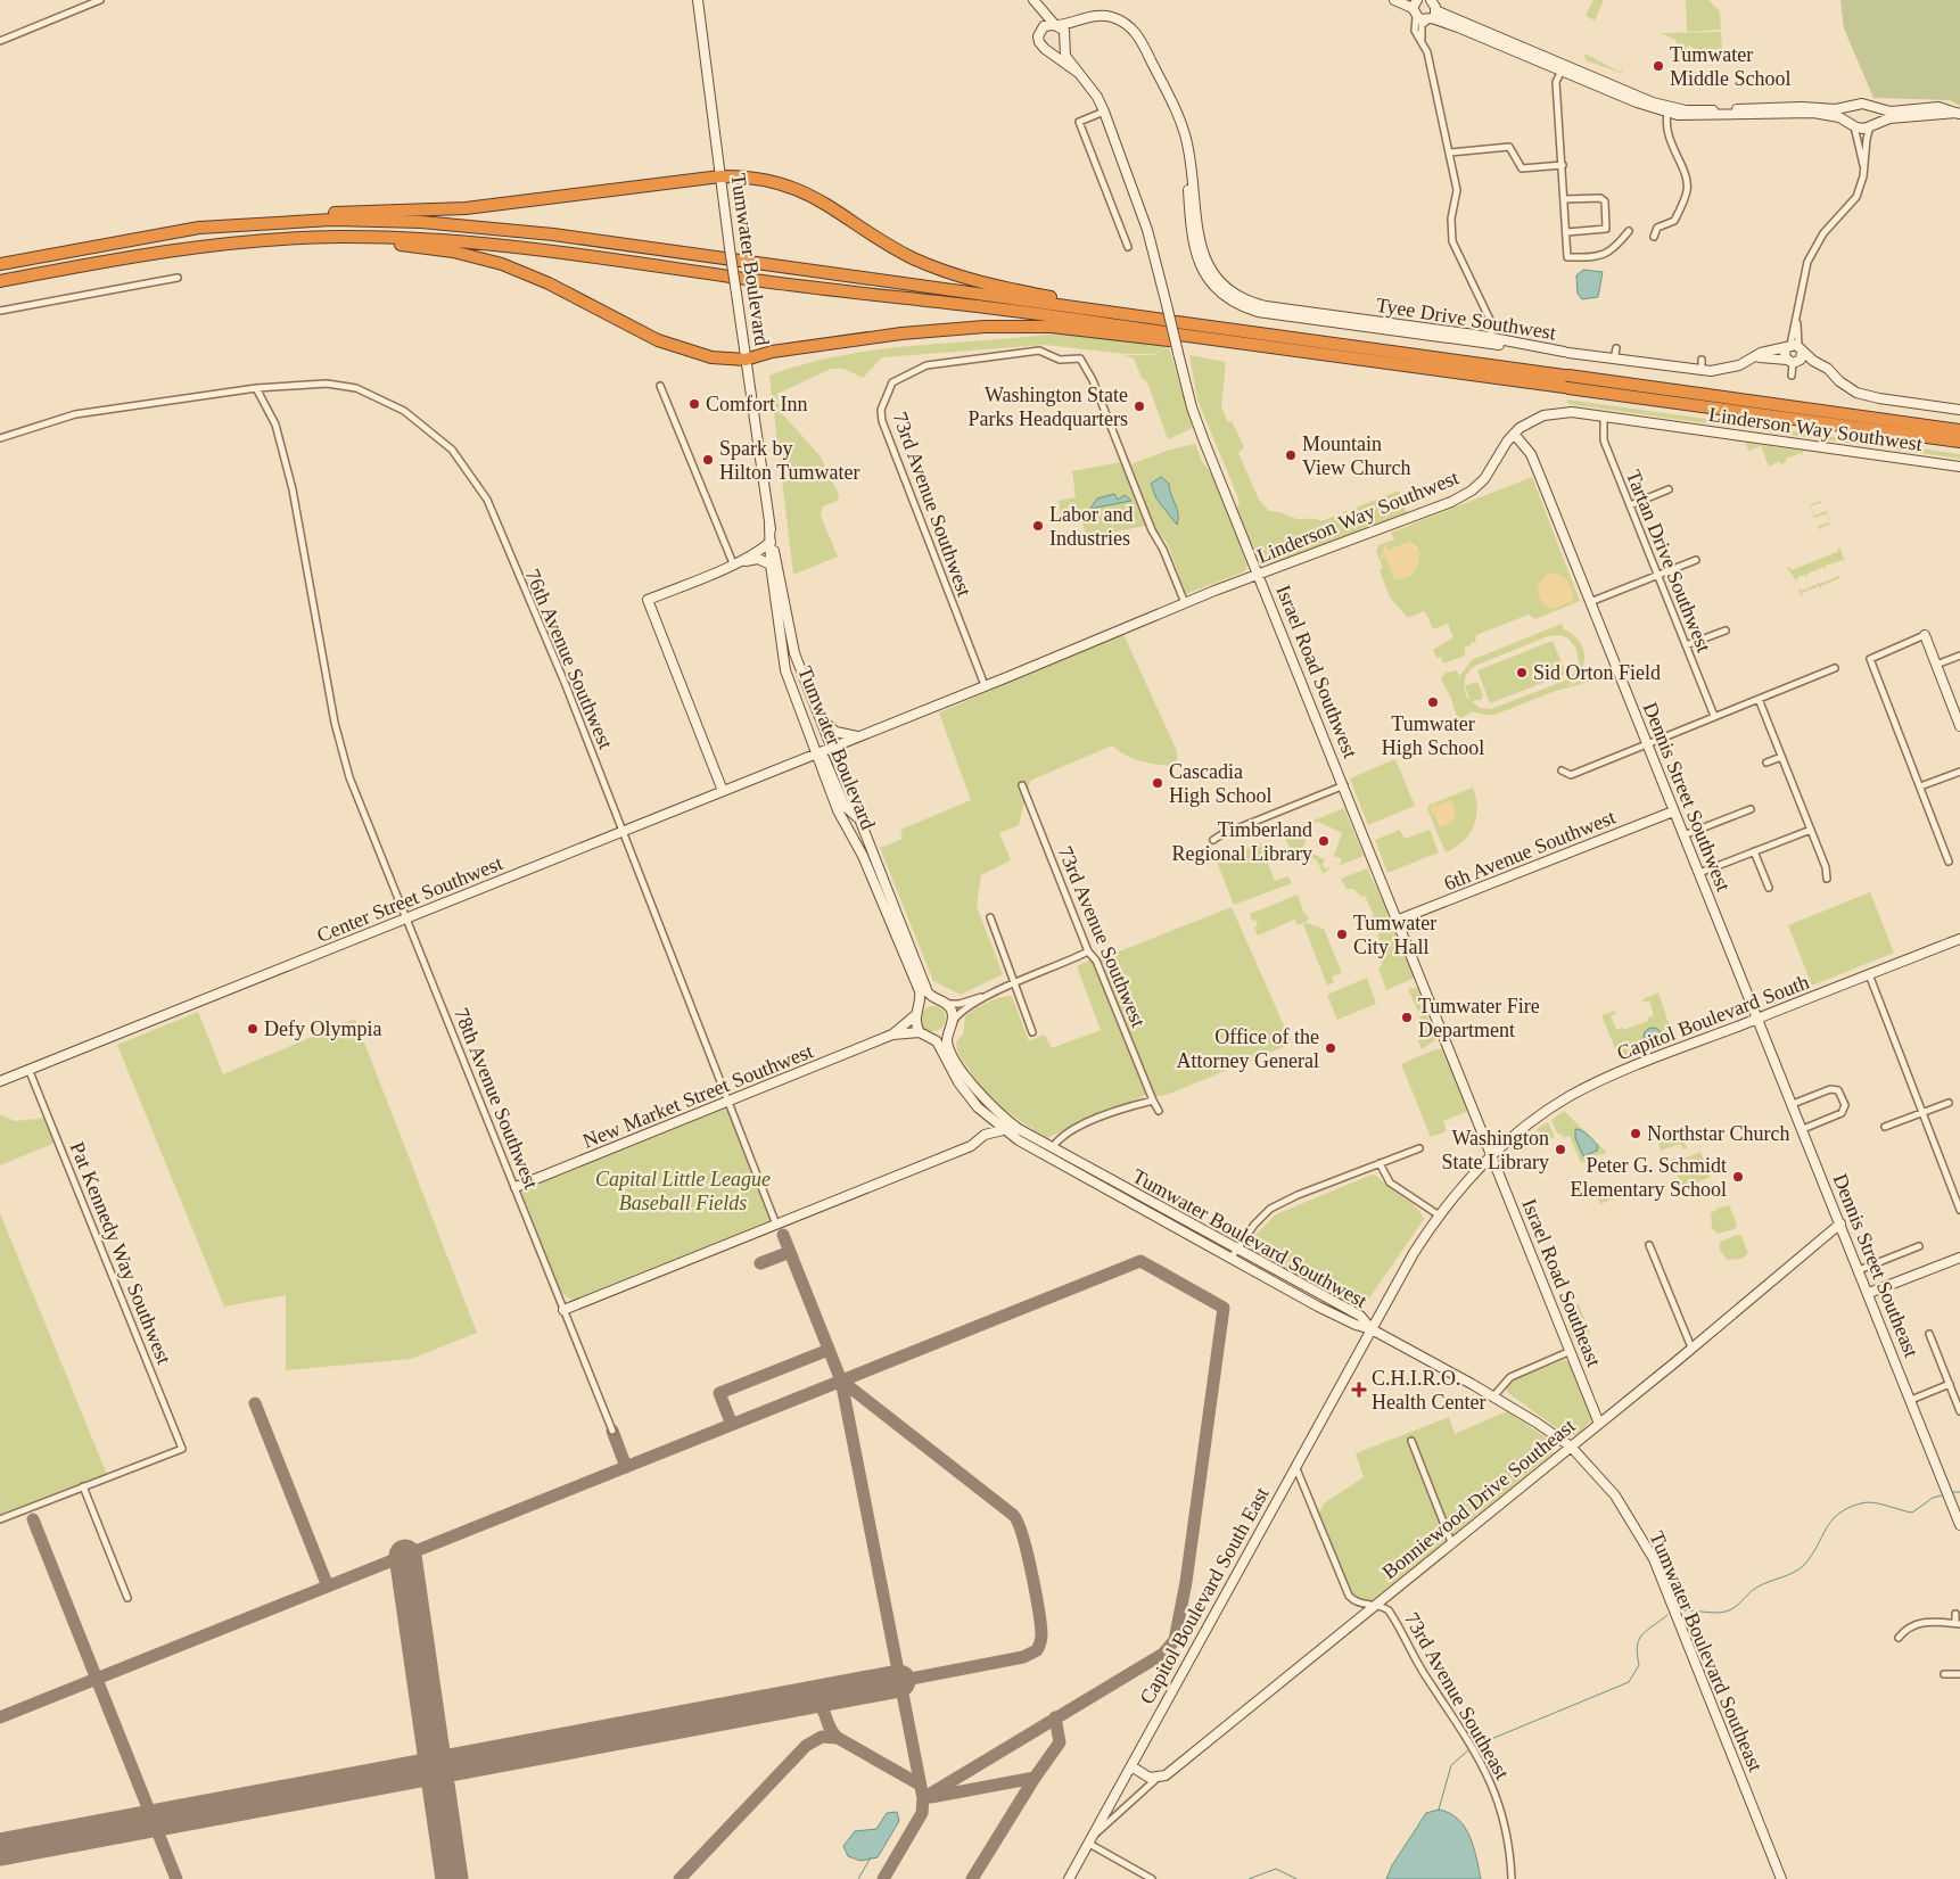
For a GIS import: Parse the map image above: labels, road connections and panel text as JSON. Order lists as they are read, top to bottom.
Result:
{
  "streets": {
    "street": [
      "Tumwater Boulevard",
      "Tyee Drive Southwest",
      "Linderson Way Southwest",
      "73rd Avenue Southwest",
      "Tartan Drive Southwest",
      "76th Avenue Southwest",
      "Israel Road Southwest",
      "Dennis Street Southwest",
      "6th Avenue Southwest",
      "Center Street Southwest",
      "Capitol Boulevard South",
      "New Market Street Southwest",
      "78th Avenue Southwest",
      "Tumwater Boulevard Southwest",
      "Pat Kennedy Way Southwest",
      "Dennis Street Southeast",
      "Israel Road Southeast",
      "Bonniewood Drive Southeast",
      "Capitol Boulevard South East",
      "Tumwater Boulevard Southeast",
      "73rd Avenue Southeast"
    ]
  },
  "crossings": [
    ["Tumwater Boulevard", "Linderson Way Southwest"],
    ["Tumwater Boulevard", "Center Street Southwest"],
    ["Tumwater Boulevard", "New Market Street Southwest"],
    ["Tyee Drive Southwest", "Israel Road Southwest"],
    ["Linderson Way Southwest", "73rd Avenue Southwest"],
    ["Linderson Way Southwest", "Tartan Drive Southwest"],
    ["Linderson Way Southwest", "Israel Road Southwest"],
    ["Linderson Way Southwest", "Dennis Street Southwest"],
    ["Linderson Way Southwest", "Center Street Southwest"],
    ["76th Avenue Southwest", "Center Street Southwest"],
    ["76th Avenue Southwest", "New Market Street Southwest"],
    ["76th Avenue Southwest", "78th Avenue Southwest"],
    ["Israel Road Southwest", "6th Avenue Southwest"],
    ["Israel Road Southwest", "Capitol Boulevard South"],
    ["Israel Road Southwest", "Israel Road Southeast"],
    ["Dennis Street Southwest", "6th Avenue Southwest"],
    ["Dennis Street Southwest", "Capitol Boulevard South"],
    ["Dennis Street Southwest", "Dennis Street Southeast"],
    ["Center Street Southwest", "78th Avenue Southwest"],
    ["Center Street Southwest", "Pat Kennedy Way Southwest"],
    ["Capitol Boulevard South", "Dennis Street Southeast"],
    ["Capitol Boulevard South", "Israel Road Southeast"],
    ["Capitol Boulevard South", "Capitol Boulevard South East"],
    ["New Market Street Southwest", "78th Avenue Southwest"],
    ["Tumwater Boulevard Southwest", "Capitol Boulevard South East"],
    ["Tumwater Boulevard Southwest", "Tumwater Boulevard Southeast"],
    ["Dennis Street Southeast", "Bonniewood Drive Southeast"],
    ["Israel Road Southeast", "Bonniewood Drive Southeast"],
    ["Bonniewood Drive Southeast", "Tumwater Boulevard Southeast"],
    ["Bonniewood Drive Southeast", "73rd Avenue Southeast"],
    ["Capitol Boulevard South East", "Tumwater Boulevard Southeast"],
    ["Capitol Boulevard South East", "73rd Avenue Southeast"]
  ],
  "parks": ["Capital Little League Baseball Fields"],
  "places": {
    "other": [
      "Tumwater Middle School",
      "Comfort Inn",
      "Washington State Parks Headquarters",
      "Mountain View Church",
      "Spark by Hilton Tumwater",
      "Labor and Industries",
      "Sid Orton Field",
      "Tumwater High School",
      "Cascadia High School",
      "Timberland Regional Library",
      "Tumwater City Hall",
      "Tumwater Fire Department",
      "Defy Olympia",
      "Office of the Attorney General",
      "Northstar Church",
      "Washington State Library",
      "Peter G. Schmidt Elementary School"
    ],
    "health": ["C.H.I.R.O. Health Center"]
  }
}
